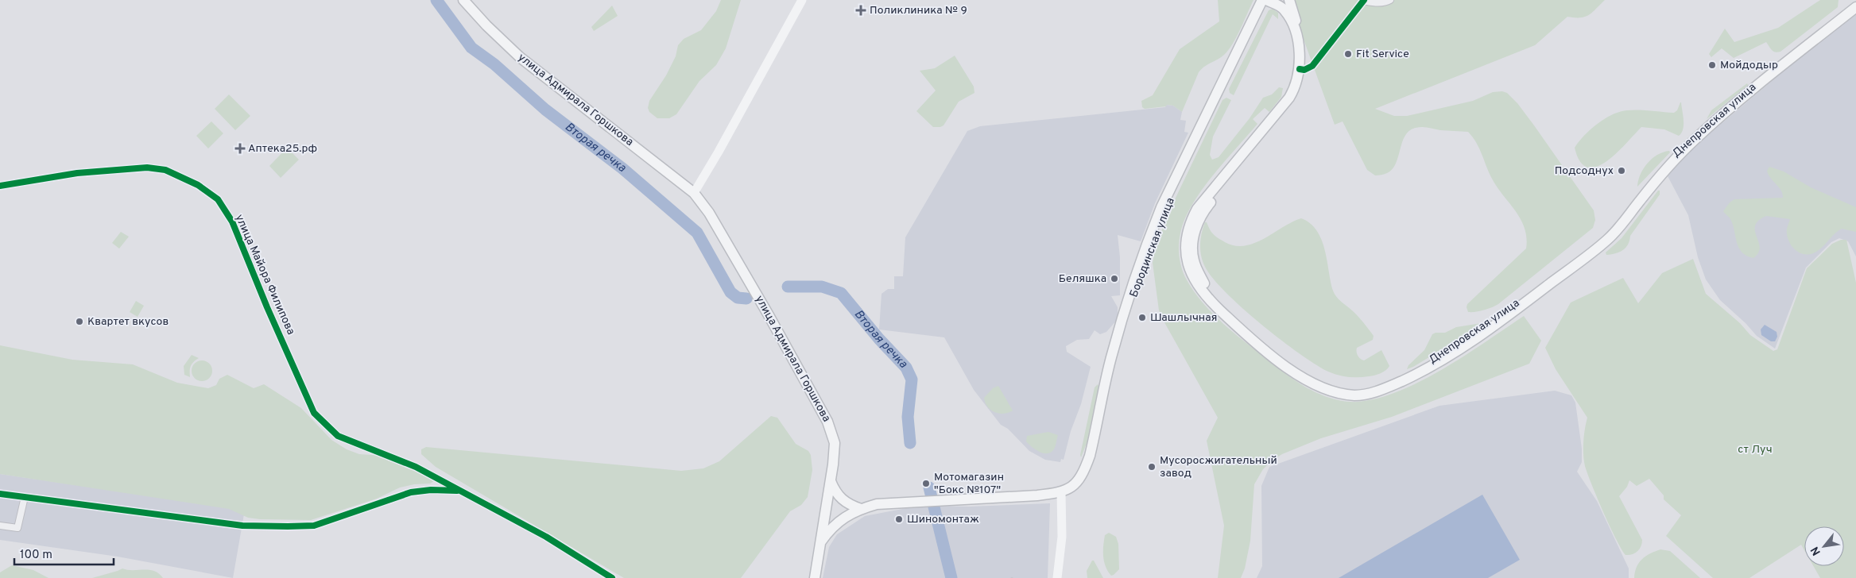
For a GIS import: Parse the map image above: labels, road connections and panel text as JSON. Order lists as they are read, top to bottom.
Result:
{
  "streets": {
    "main road": ["улица Адмирала Горшкова", "Днепровская улица", "Бородинская улица"],
    "street": ["улица Майора Филипова"]
  },
  "crossings": [
    ["улица Адмирала Горшкова", "Бородинская улица"],
    ["Днепровская улица", "Бородинская улица"]
  ],
  "water": ["Вторая речка"],
  "parks": ["ст Луч"],
  "places": {
    "health": ["Поликлиника № 9", "Аптека25.рф"],
    "other": [
      "Fit Service",
      "Мойдодыр",
      "Подсоднух",
      "Беляшка",
      "Шашлычная",
      "Квартет вкусов",
      "Мусоросжигательный завод",
      "Мотомагазин \"Бокс №107\"",
      "Шиномонтаж"
    ]
  },
  "scale_bar": "100 m",
  "north": "bottom left"
}
